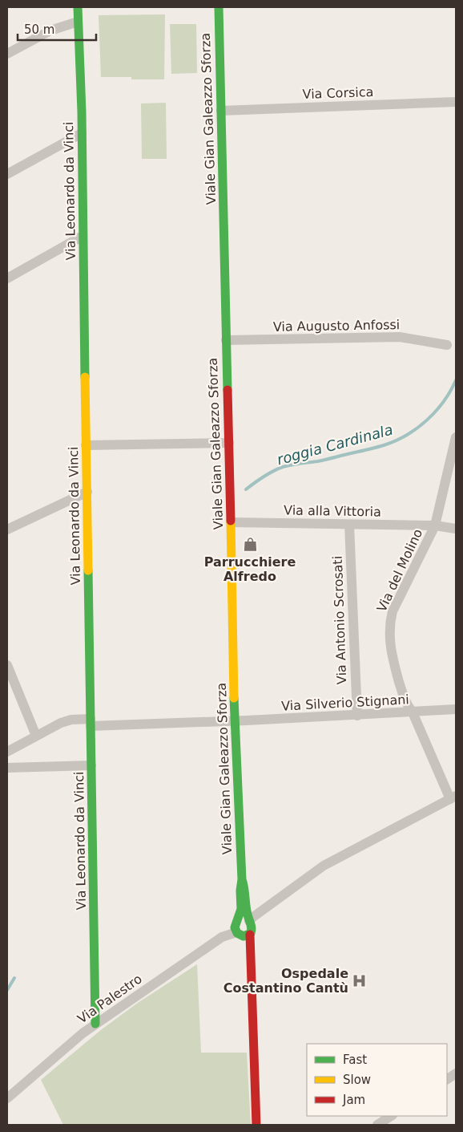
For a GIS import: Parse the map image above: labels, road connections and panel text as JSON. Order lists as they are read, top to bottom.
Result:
{
  "streets": {
    "street": [
      "Via Corsica",
      "Viale Gian Galeazzo Sforza",
      "Via Leonardo da Vinci",
      "Via Augusto Anfossi",
      "Via alla Vittoria",
      "Via del Molino",
      "Via Antonio Scrosati",
      "Via Silverio Stignani",
      "Via Palestro"
    ]
  },
  "crossings": [
    ["Via Corsica", "Viale Gian Galeazzo Sforza"],
    ["Viale Gian Galeazzo Sforza", "Via Augusto Anfossi"],
    ["Viale Gian Galeazzo Sforza", "Via alla Vittoria"],
    ["Viale Gian Galeazzo Sforza", "Via Silverio Stignani"],
    ["Viale Gian Galeazzo Sforza", "Via Palestro"],
    ["Via Leonardo da Vinci", "Via Silverio Stignani"],
    ["Via Leonardo da Vinci", "Via Palestro"],
    ["Via alla Vittoria", "Via del Molino"],
    ["Via alla Vittoria", "Via Antonio Scrosati"],
    ["Via del Molino", "Via Silverio Stignani"],
    ["Via Antonio Scrosati", "Via Silverio Stignani"]
  ],
  "water": ["roggia Cardinala"],
  "places": {
    "shop": ["Parrucchiere Alfredo"],
    "hospital": ["Ospedale Costantino Cantù"]
  },
  "legend": ["Fast", "Slow", "Jam"],
  "scale_bar": "50 m"
}
